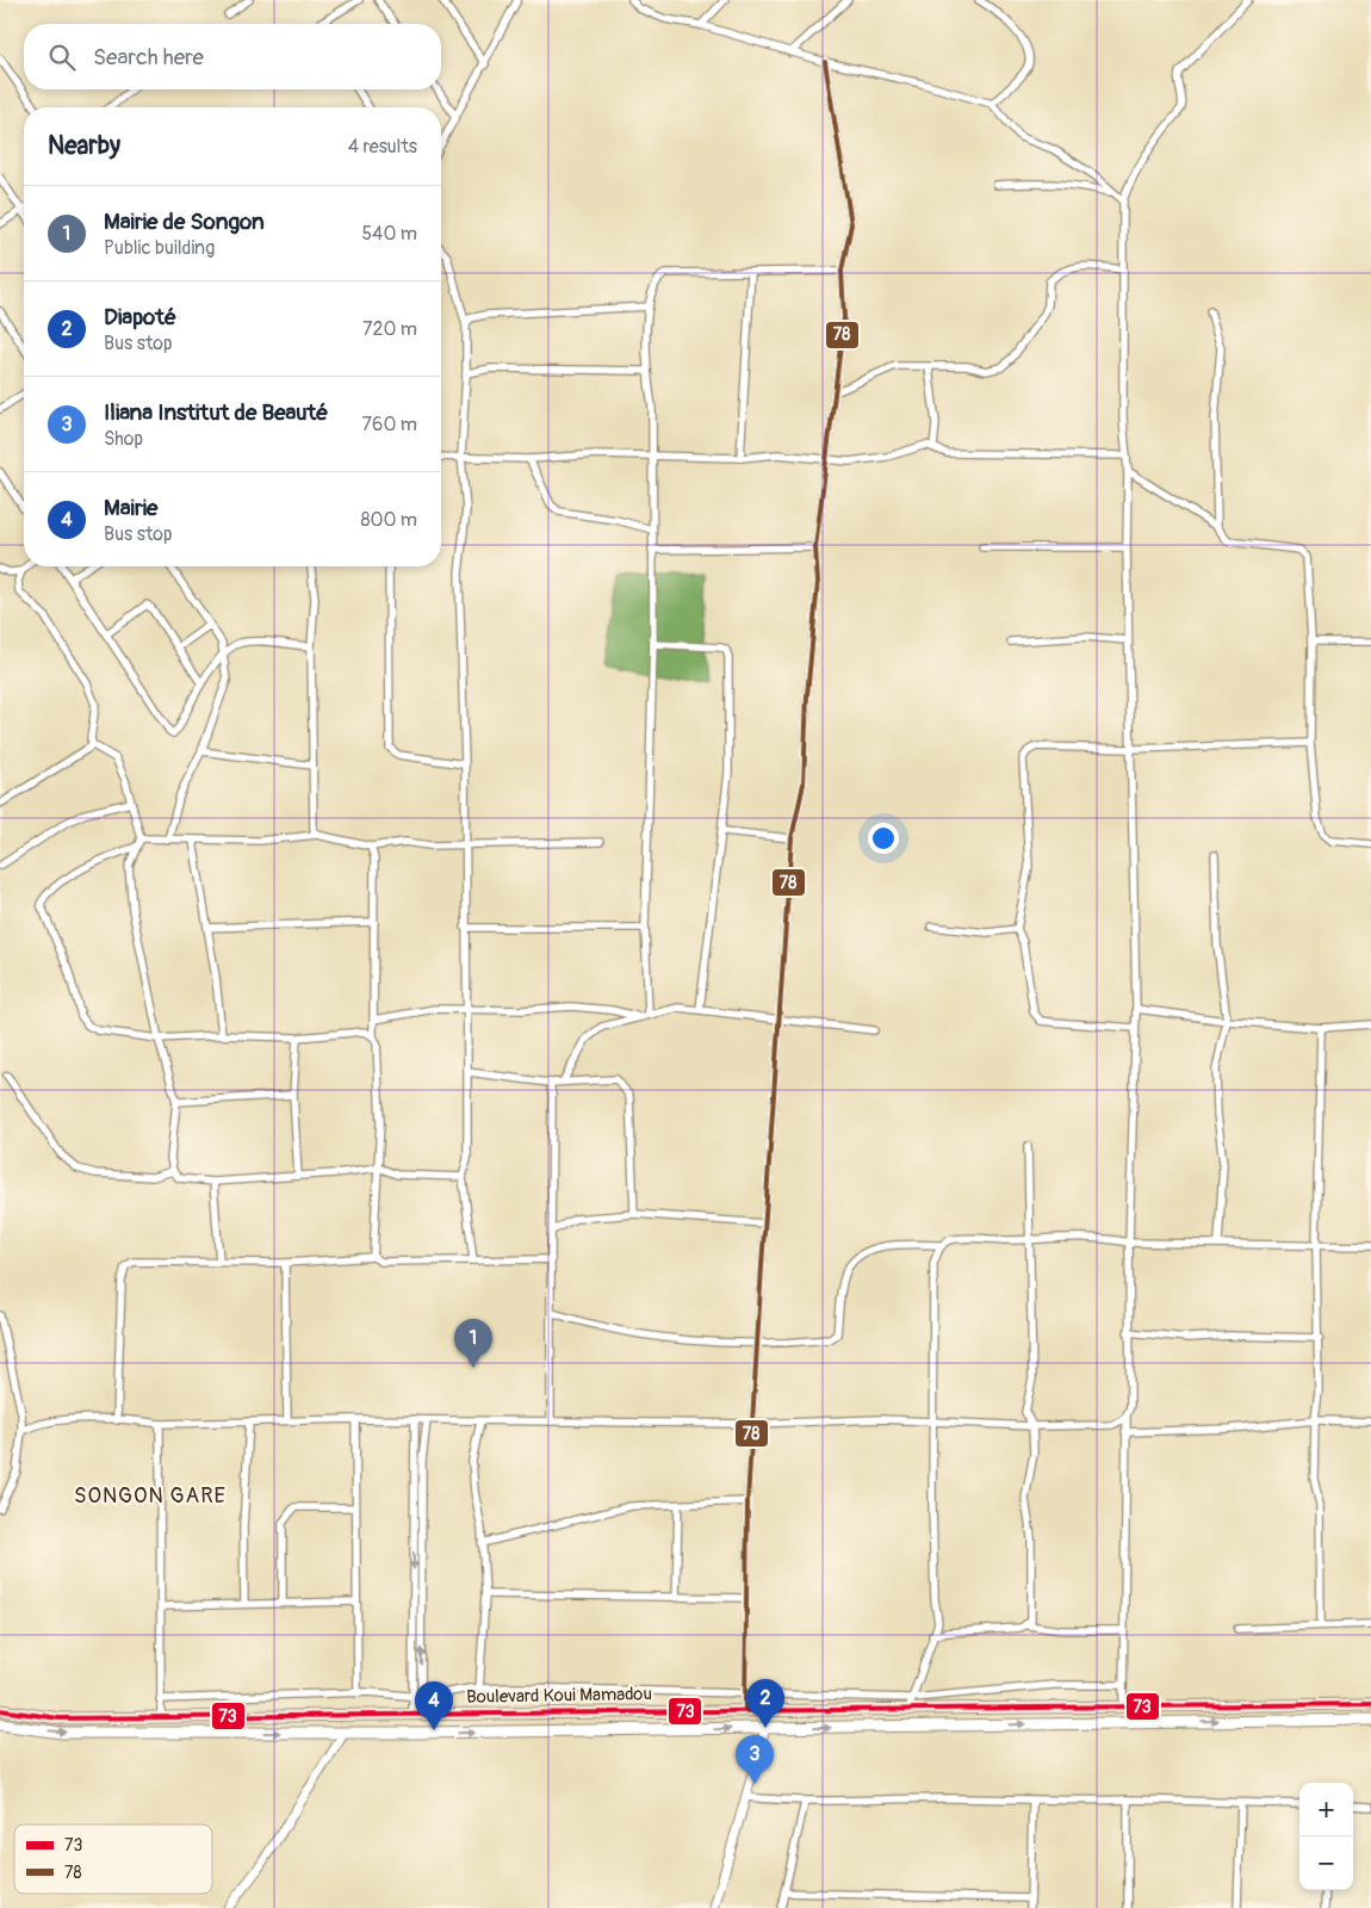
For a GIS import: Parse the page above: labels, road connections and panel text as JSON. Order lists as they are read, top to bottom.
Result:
{
  "streets": {
    "main road": ["Boulevard Koui Mamadou"]
  },
  "districts": ["SONGON GARE"],
  "lines": ["transit line 78", "transit line 73"],
  "legend": ["73", "78"],
  "page": {
    "search": "Search here",
    "heading": ["Nearby", "4 results"],
    "list": [
      {
        "mark": "1",
        "name": "Mairie de Songon",
        "note": "Public building",
        "value": "540 m"
      },
      {
        "mark": "2",
        "name": "Diapoté",
        "note": "Bus stop",
        "value": "720 m"
      },
      {
        "mark": "3",
        "name": "Iliana Institut de Beauté",
        "note": "Shop",
        "value": "760 m"
      },
      {
        "mark": "4",
        "name": "Mairie",
        "note": "Bus stop",
        "value": "800 m"
      }
    ],
    "pins": [
      "1",
      "2",
      "4",
      "3"
    ],
    "map_buttons": ["+", "−"]
  }
}
